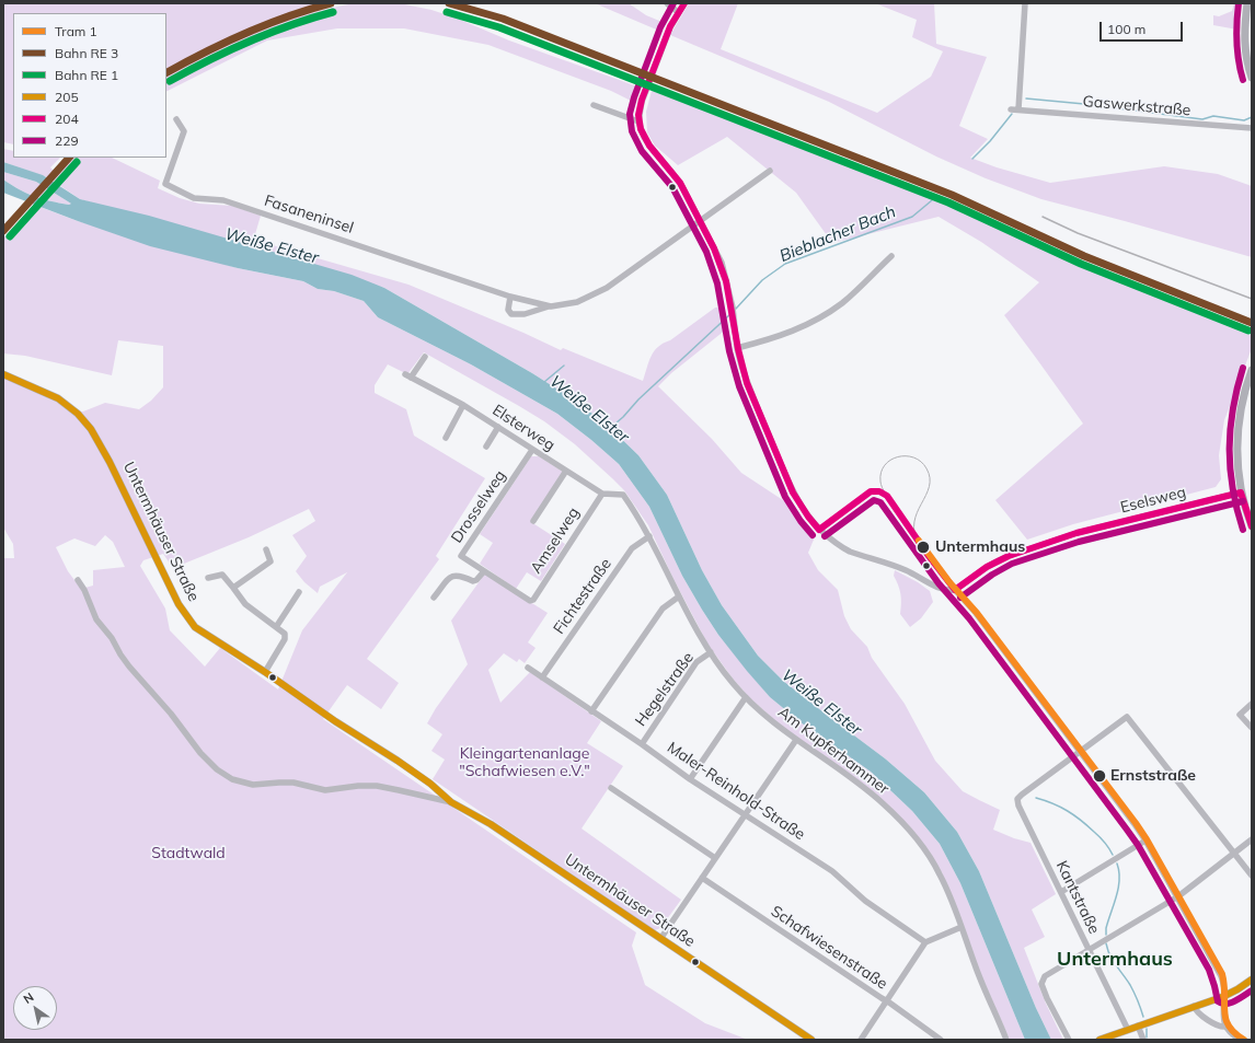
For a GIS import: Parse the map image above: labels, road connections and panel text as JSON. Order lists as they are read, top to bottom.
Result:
{
  "streets": {
    "main road": ["Untermhäuser Straße"],
    "street": [
      "Gaswerkstraße",
      "Fasaneninsel",
      "Elsterweg",
      "Eselsweg",
      "Drosselweg",
      "Amselweg",
      "Fichtestraße",
      "Hegelstraße",
      "Am Kupferhammer",
      "Maler-Reinhold-Straße",
      "Kantstraße",
      "Schafwiesenstraße"
    ]
  },
  "crossings": [
    ["Elsterweg", "Drosselweg"],
    ["Elsterweg", "Amselweg"],
    ["Elsterweg", "Am Kupferhammer"],
    ["Drosselweg", "Amselweg"],
    ["Fichtestraße", "Am Kupferhammer"],
    ["Fichtestraße", "Maler-Reinhold-Straße"],
    ["Hegelstraße", "Am Kupferhammer"],
    ["Hegelstraße", "Maler-Reinhold-Straße"]
  ],
  "districts": ["Untermhaus"],
  "water": ["Bieblacher Bach", "Weiße Elster"],
  "parks": ["Kleingartenanlage \"Schafwiesen e.V.\"", "Stadtwald"],
  "places": ["Untermhaus", "Ernststraße"],
  "lines": [
    "transit line 204",
    "transit line 229",
    "transit line 205",
    "tram line 1"
  ],
  "legend": [
    "Tram 1",
    "Bahn RE 3",
    "Bahn RE 1",
    "205",
    "204",
    "229"
  ],
  "scale_bar": "100 m",
  "north": "top left"
}
